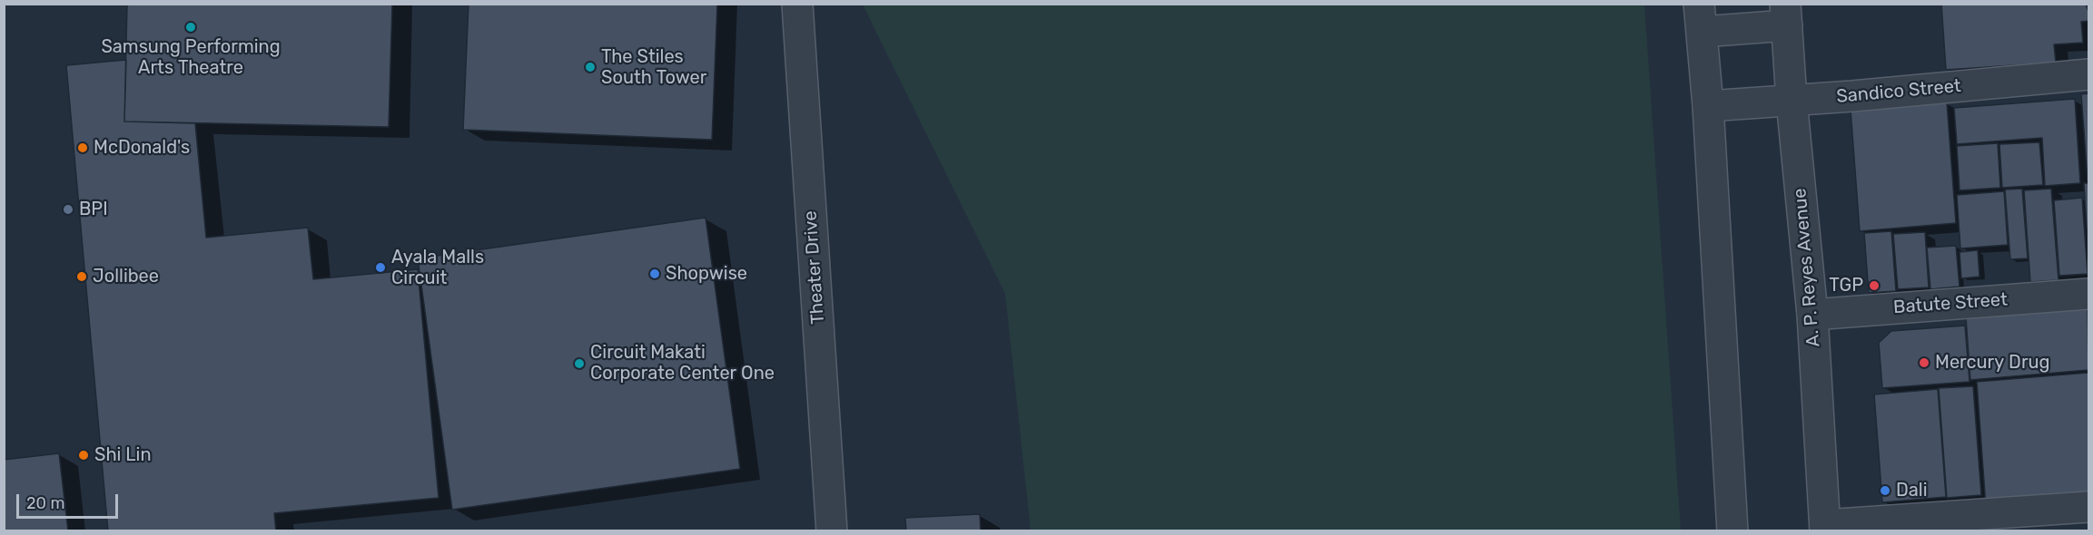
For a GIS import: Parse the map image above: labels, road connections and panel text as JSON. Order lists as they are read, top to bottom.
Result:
{
  "streets": {
    "street": [
      "Sandico Street",
      "Theater Drive",
      "A. P. Reyes Avenue",
      "Batute Street"
    ]
  },
  "crossings": [
    ["Sandico Street", "A. P. Reyes Avenue"],
    ["A. P. Reyes Avenue", "Batute Street"]
  ],
  "places": [
    "Samsung Performing Arts Theatre",
    "The Stiles South Tower",
    "McDonald's",
    "BPI",
    "Ayala Malls Circuit",
    "Shopwise",
    "Jollibee",
    "TGP",
    "Mercury Drug",
    "Circuit Makati Corporate Center One",
    "Shi Lin",
    "Dali"
  ],
  "scale_bar": "20 m"
}
